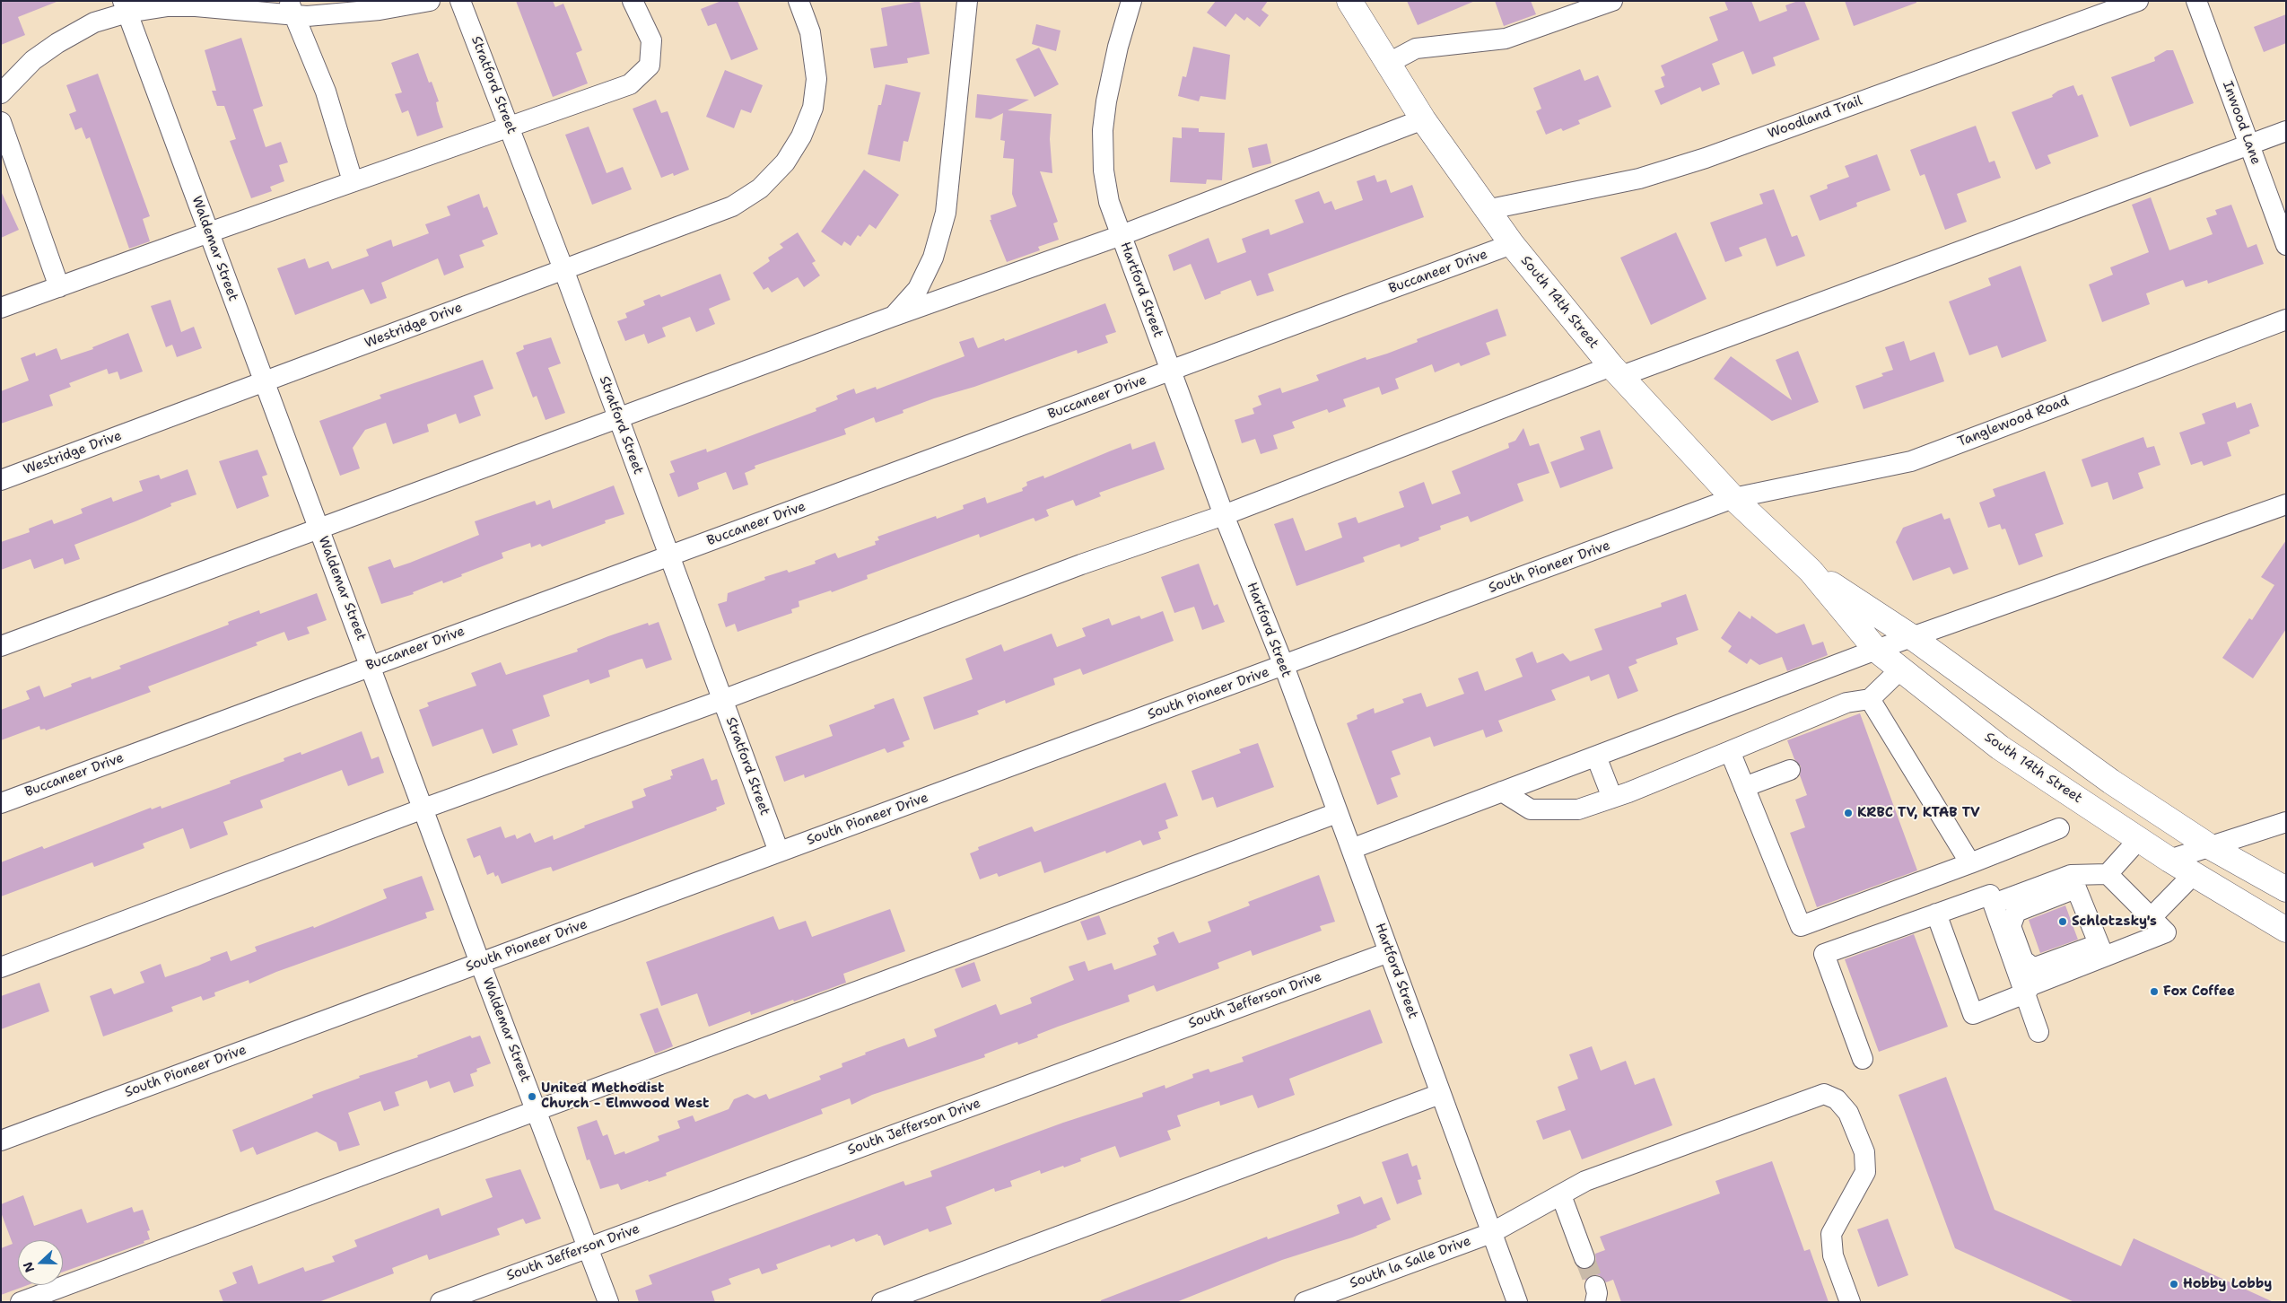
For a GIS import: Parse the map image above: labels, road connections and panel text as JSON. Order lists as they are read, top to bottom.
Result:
{
  "streets": {
    "main road": ["South 14th Street"],
    "street": [
      "Stratford Street",
      "Woodland Trail",
      "Inwood Lane",
      "Waldemar Street",
      "Buccaneer Drive",
      "Hartford Street",
      "Westridge Drive",
      "Tanglewood Road",
      "South Pioneer Drive",
      "South Jefferson Drive",
      "South la Salle Drive"
    ]
  },
  "crossings": [
    ["Stratford Street", "Buccaneer Drive"],
    ["Stratford Street", "Westridge Drive"],
    ["Stratford Street", "South Pioneer Drive"],
    ["Woodland Trail", "South 14th Street"],
    ["Waldemar Street", "Buccaneer Drive"],
    ["Waldemar Street", "Westridge Drive"],
    ["Waldemar Street", "South Pioneer Drive"],
    ["Waldemar Street", "South Jefferson Drive"],
    ["Buccaneer Drive", "Hartford Street"],
    ["Buccaneer Drive", "South 14th Street"],
    ["Hartford Street", "South Pioneer Drive"],
    ["Hartford Street", "South Jefferson Drive"],
    ["Hartford Street", "South la Salle Drive"],
    ["South 14th Street", "Tanglewood Road"],
    ["South 14th Street", "South Pioneer Drive"],
    ["Tanglewood Road", "South Pioneer Drive"]
  ],
  "places": [
    "KRBC TV, KTAB TV",
    "Schlotzsky's",
    "Fox Coffee",
    "United Methodist Church - Elmwood West",
    "Hobby Lobby"
  ],
  "north": "left"
}
